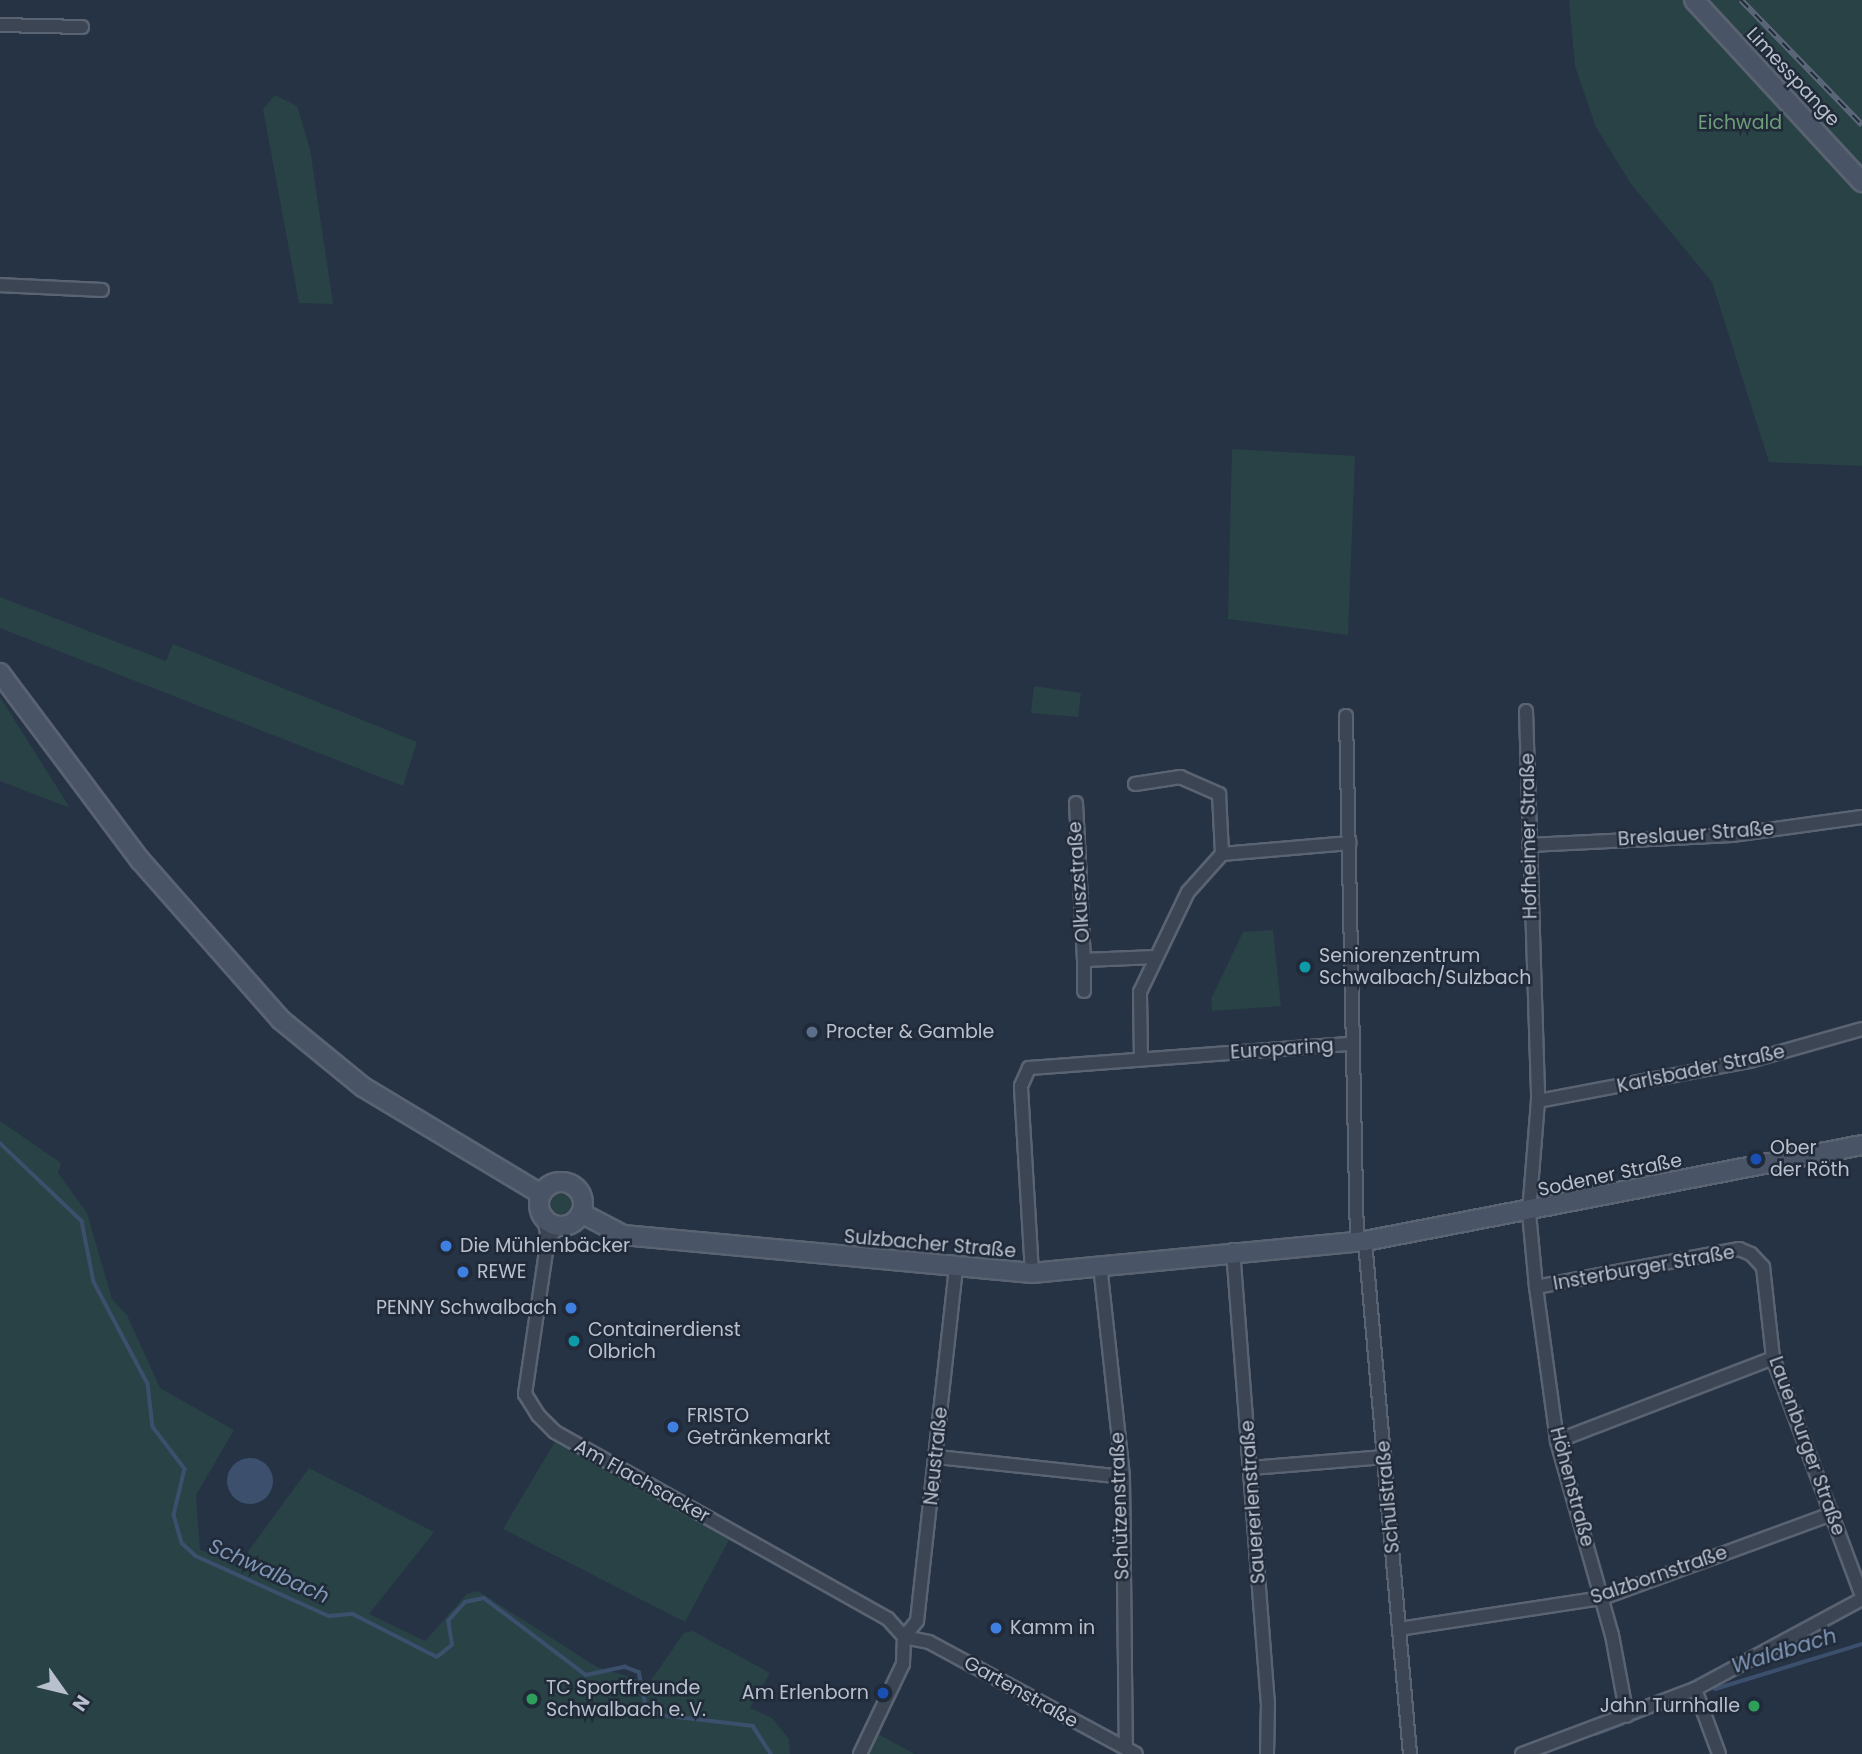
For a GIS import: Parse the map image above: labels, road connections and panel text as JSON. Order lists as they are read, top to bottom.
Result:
{
  "streets": {
    "street": [
      "Limesspange",
      "Breslauer Straße",
      "Hofheimer Straße",
      "Olkuszstraße",
      "Europaring",
      "Karlsbader Straße",
      "Sodener Straße",
      "Sulzbacher Straße",
      "Insterburger Straße",
      "Lauenburger Straße",
      "Neustraße",
      "Am Flachsacker",
      "Höhenstraße",
      "Schulstraße",
      "Sauererlenstraße",
      "Schützenstraße",
      "Salzbornstraße",
      "Gartenstraße"
    ]
  },
  "crossings": [
    ["Breslauer Straße", "Hofheimer Straße"],
    ["Hofheimer Straße", "Karlsbader Straße"],
    ["Hofheimer Straße", "Sodener Straße"],
    ["Hofheimer Straße", "Höhenstraße"],
    ["Europaring", "Sulzbacher Straße"],
    ["Europaring", "Schulstraße"],
    ["Sodener Straße", "Sulzbacher Straße"],
    ["Sodener Straße", "Höhenstraße"],
    ["Sodener Straße", "Schulstraße"],
    ["Sulzbacher Straße", "Neustraße"],
    ["Sulzbacher Straße", "Schulstraße"],
    ["Sulzbacher Straße", "Sauererlenstraße"],
    ["Sulzbacher Straße", "Schützenstraße"],
    ["Insterburger Straße", "Lauenburger Straße"],
    ["Insterburger Straße", "Höhenstraße"],
    ["Lauenburger Straße", "Salzbornstraße"],
    ["Neustraße", "Am Flachsacker"],
    ["Neustraße", "Gartenstraße"],
    ["Am Flachsacker", "Gartenstraße"],
    ["Höhenstraße", "Salzbornstraße"],
    ["Schulstraße", "Salzbornstraße"],
    ["Schützenstraße", "Gartenstraße"]
  ],
  "water": ["Schwalbach", "Waldbach"],
  "parks": ["Eichwald"],
  "places": [
    "Seniorenzentrum Schwalbach/Sulzbach",
    "Procter & Gamble",
    "Ober der Röth",
    "Die Mühlenbäcker",
    "REWE",
    "PENNY Schwalbach",
    "Containerdienst Olbrich",
    "FRISTO Getränkemarkt",
    "Kamm in",
    "Am Erlenborn",
    "TC Sportfreunde Schwalbach e. V.",
    "Jahn Turnhalle"
  ],
  "north": "bottom right"
}
